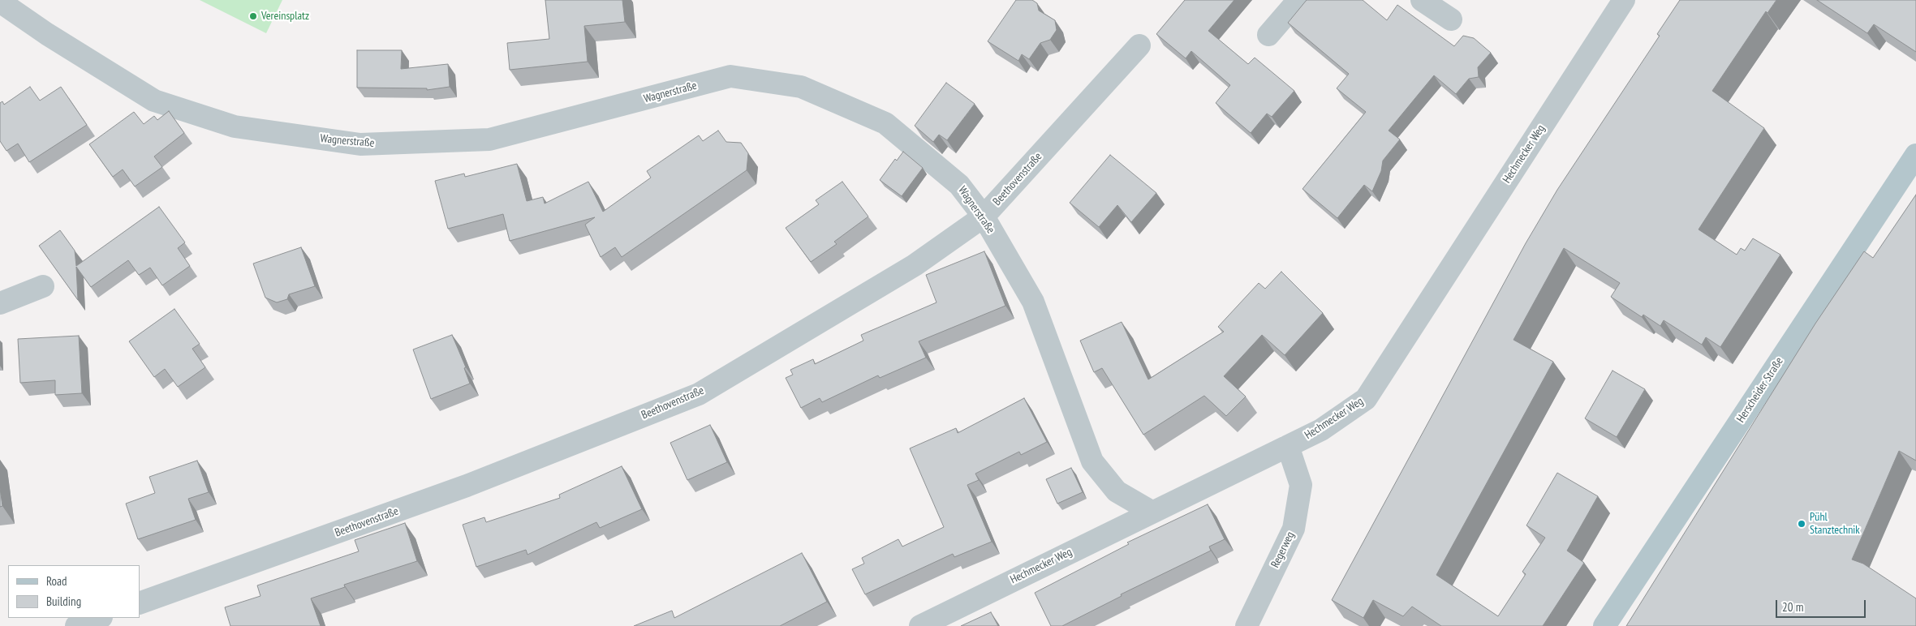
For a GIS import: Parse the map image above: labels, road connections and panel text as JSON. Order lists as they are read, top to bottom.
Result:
{
  "streets": {
    "main road": ["Herscheider Straße"],
    "street": [
      "Wagnerstraße",
      "Hechmecker Weg",
      "Beethovenstraße",
      "Regerweg"
    ]
  },
  "crossings": [
    ["Wagnerstraße", "Hechmecker Weg"],
    ["Wagnerstraße", "Beethovenstraße"],
    ["Hechmecker Weg", "Regerweg"]
  ],
  "places": ["Vereinsplatz", "Pühl Stanztechnik"],
  "legend": ["Road", "Building"],
  "scale_bar": "20 m"
}
